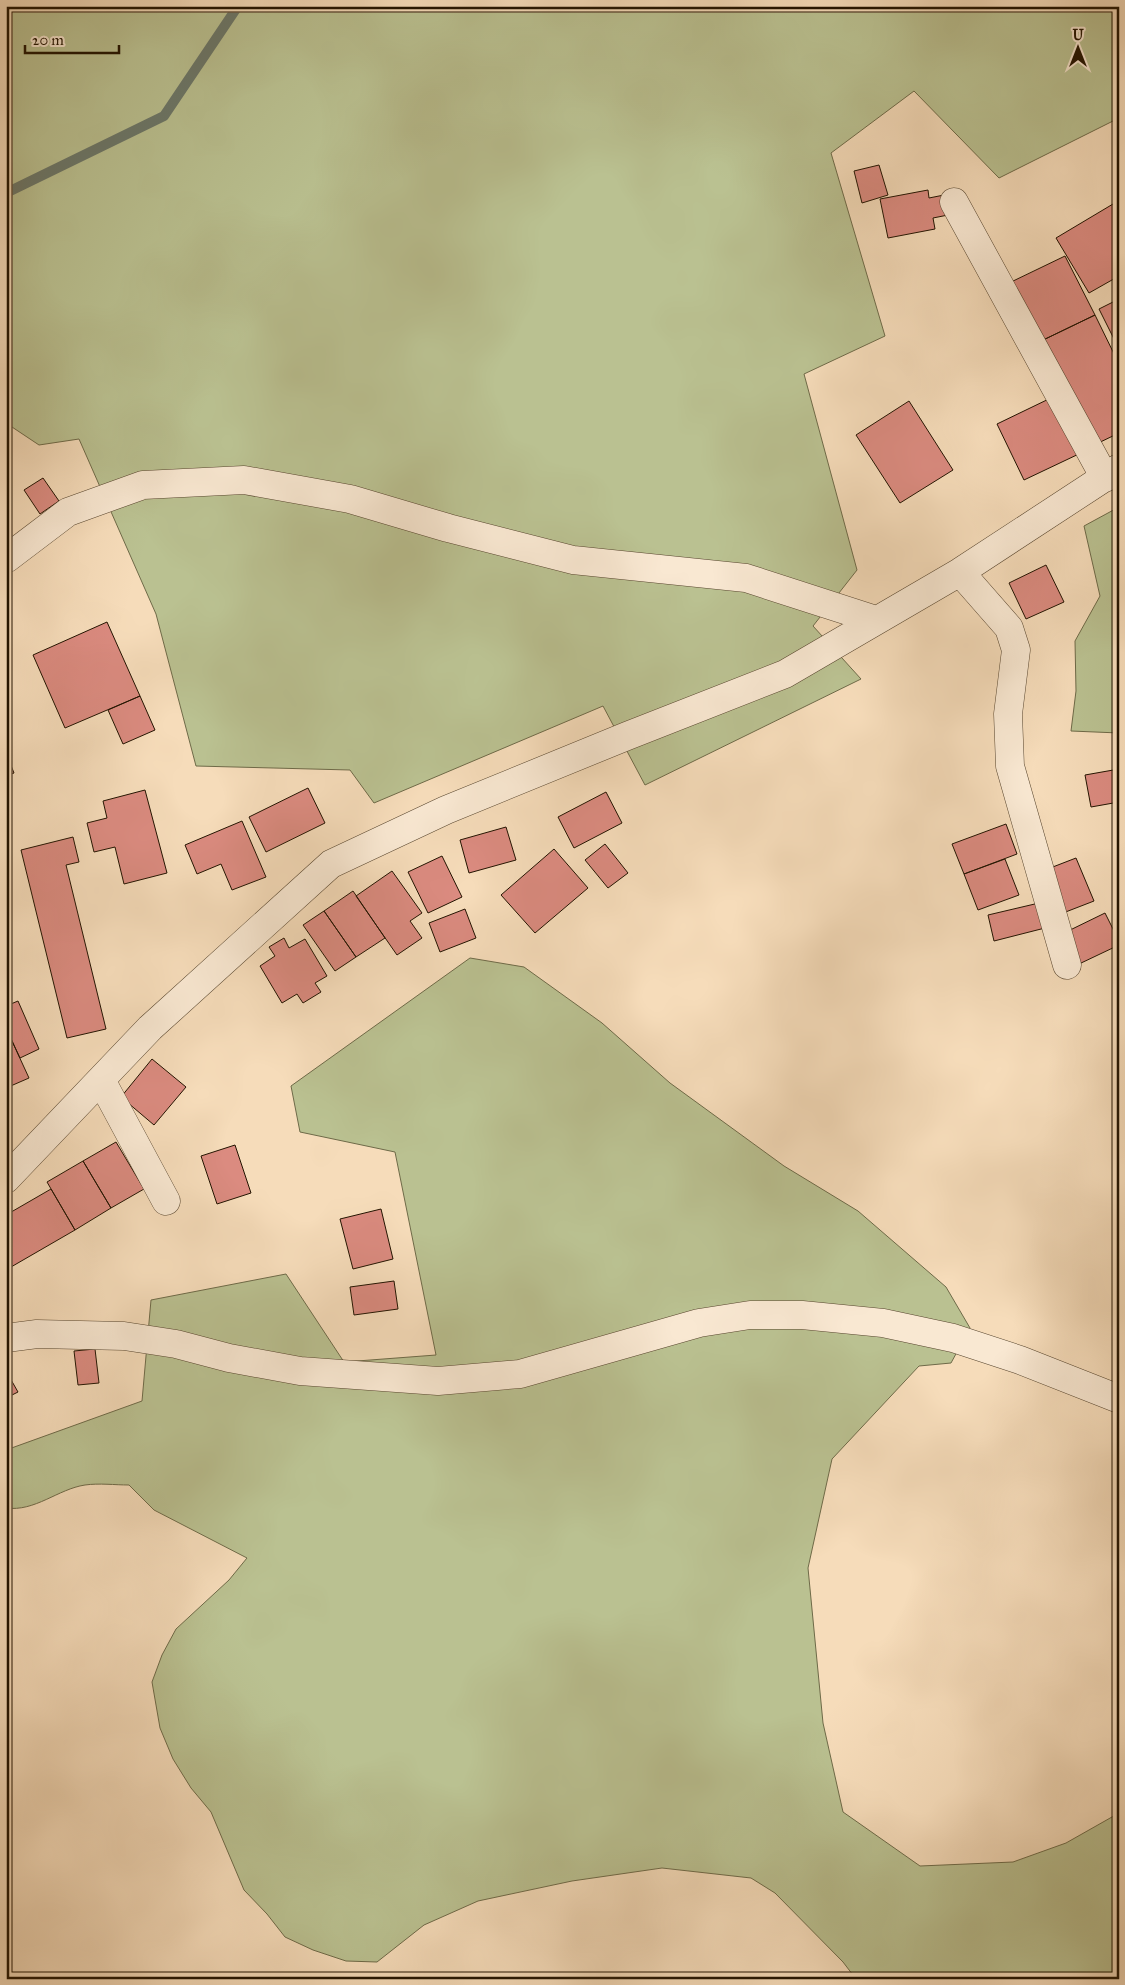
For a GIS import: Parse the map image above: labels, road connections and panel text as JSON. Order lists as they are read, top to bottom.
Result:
{
  "scale_bar": "20 m",
  "north": "top"
}
